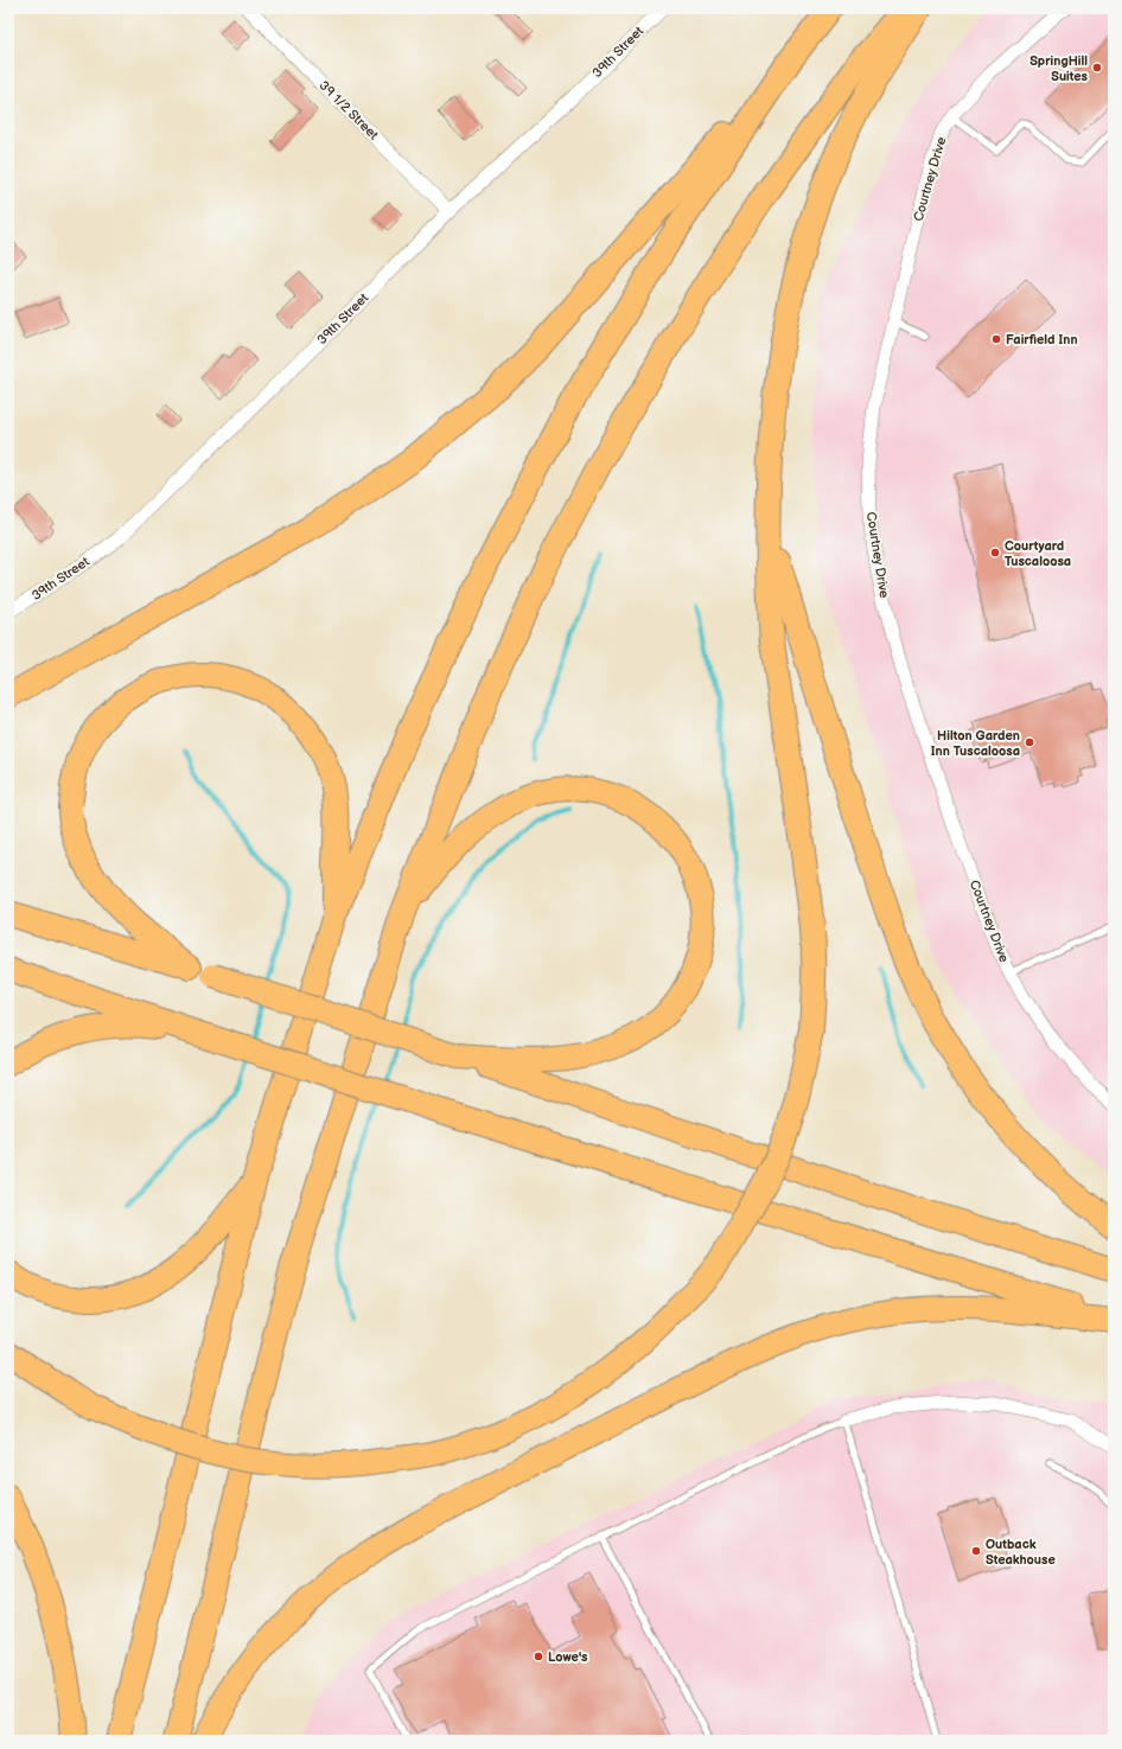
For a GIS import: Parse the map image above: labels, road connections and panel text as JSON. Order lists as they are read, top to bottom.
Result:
{
  "streets": {
    "street": ["39th Street", "39 1/2 Street", "Courtney Drive"]
  },
  "crossings": [
    ["39th Street", "39 1/2 Street"]
  ],
  "places": [
    "SpringHill Suites",
    "Fairfield Inn",
    "Courtyard Tuscaloosa",
    "Hilton Garden Inn Tuscaloosa",
    "Outback Steakhouse",
    "Lowe's"
  ]
}
